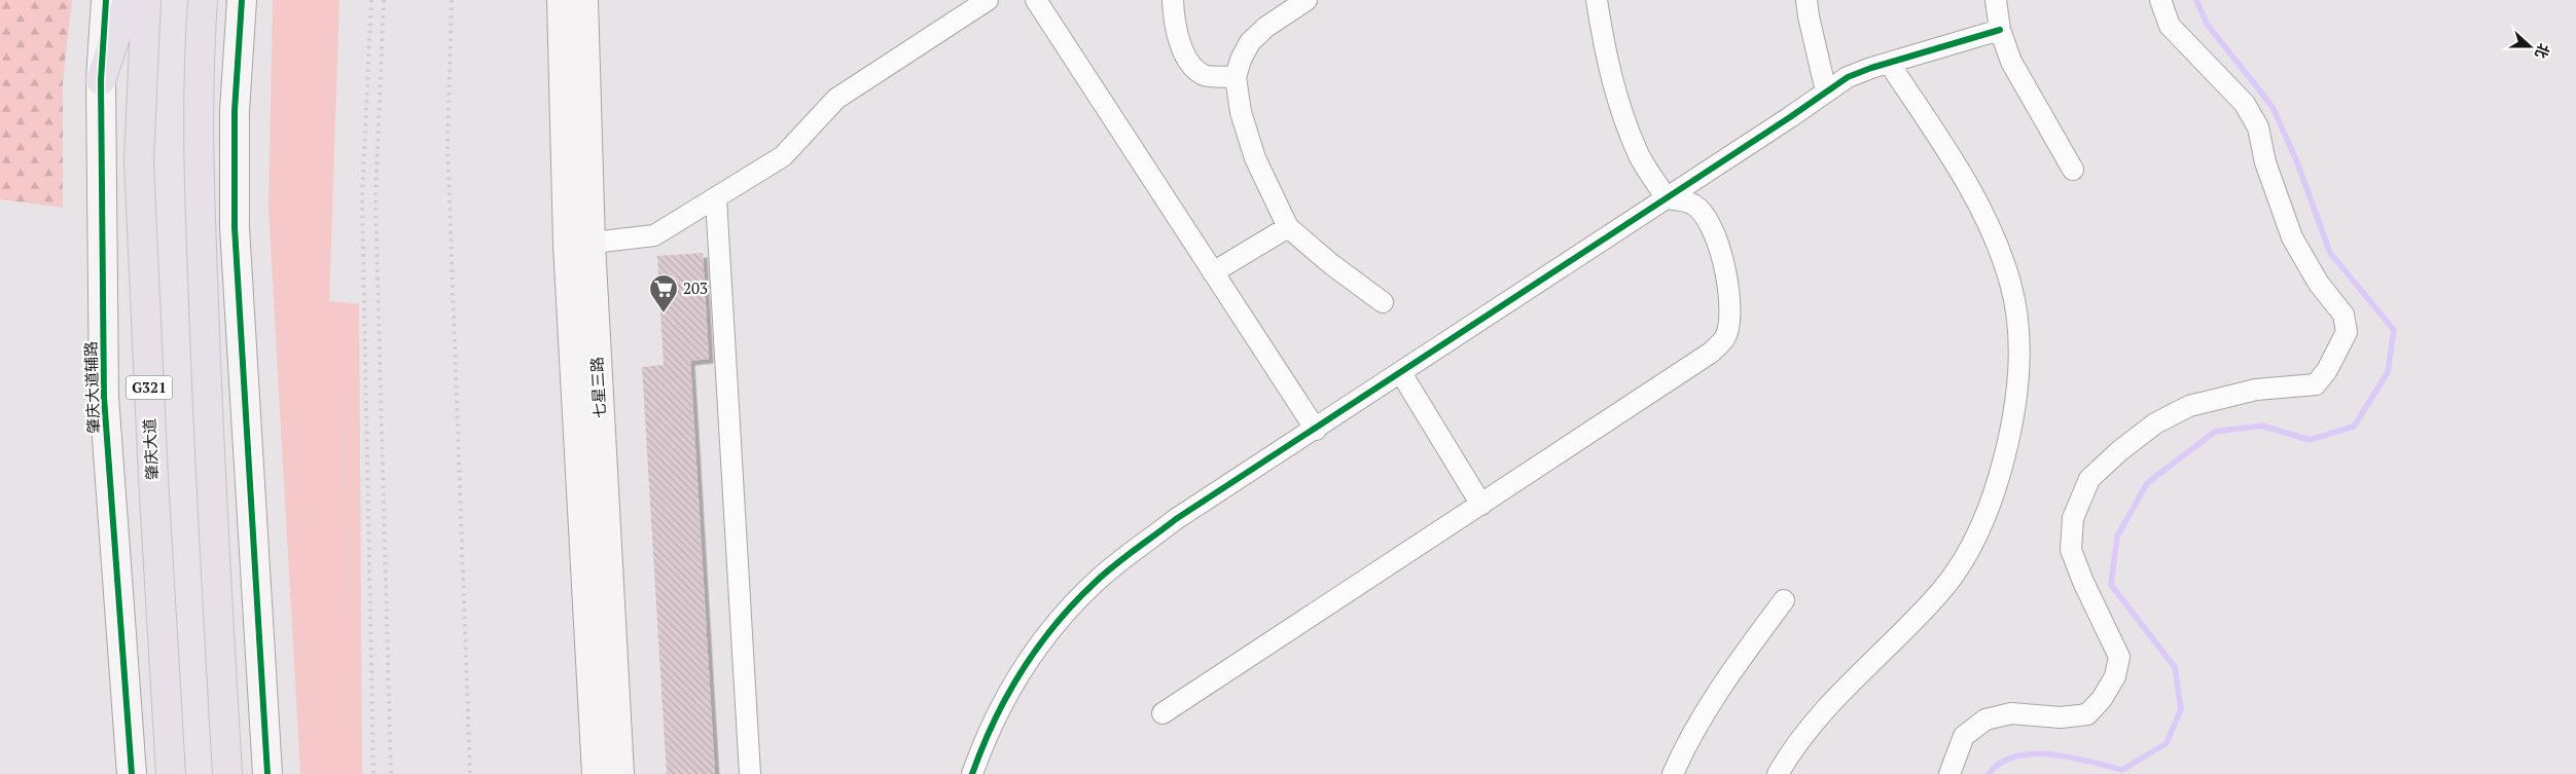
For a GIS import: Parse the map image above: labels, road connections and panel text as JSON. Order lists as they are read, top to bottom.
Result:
{
  "streets": {
    "highway": ["G321", "肇庆大道"],
    "street": ["肇庆大道辅路", "七星三路"]
  },
  "places": {
    "supermarket": ["203"]
  },
  "north": "right"
}
